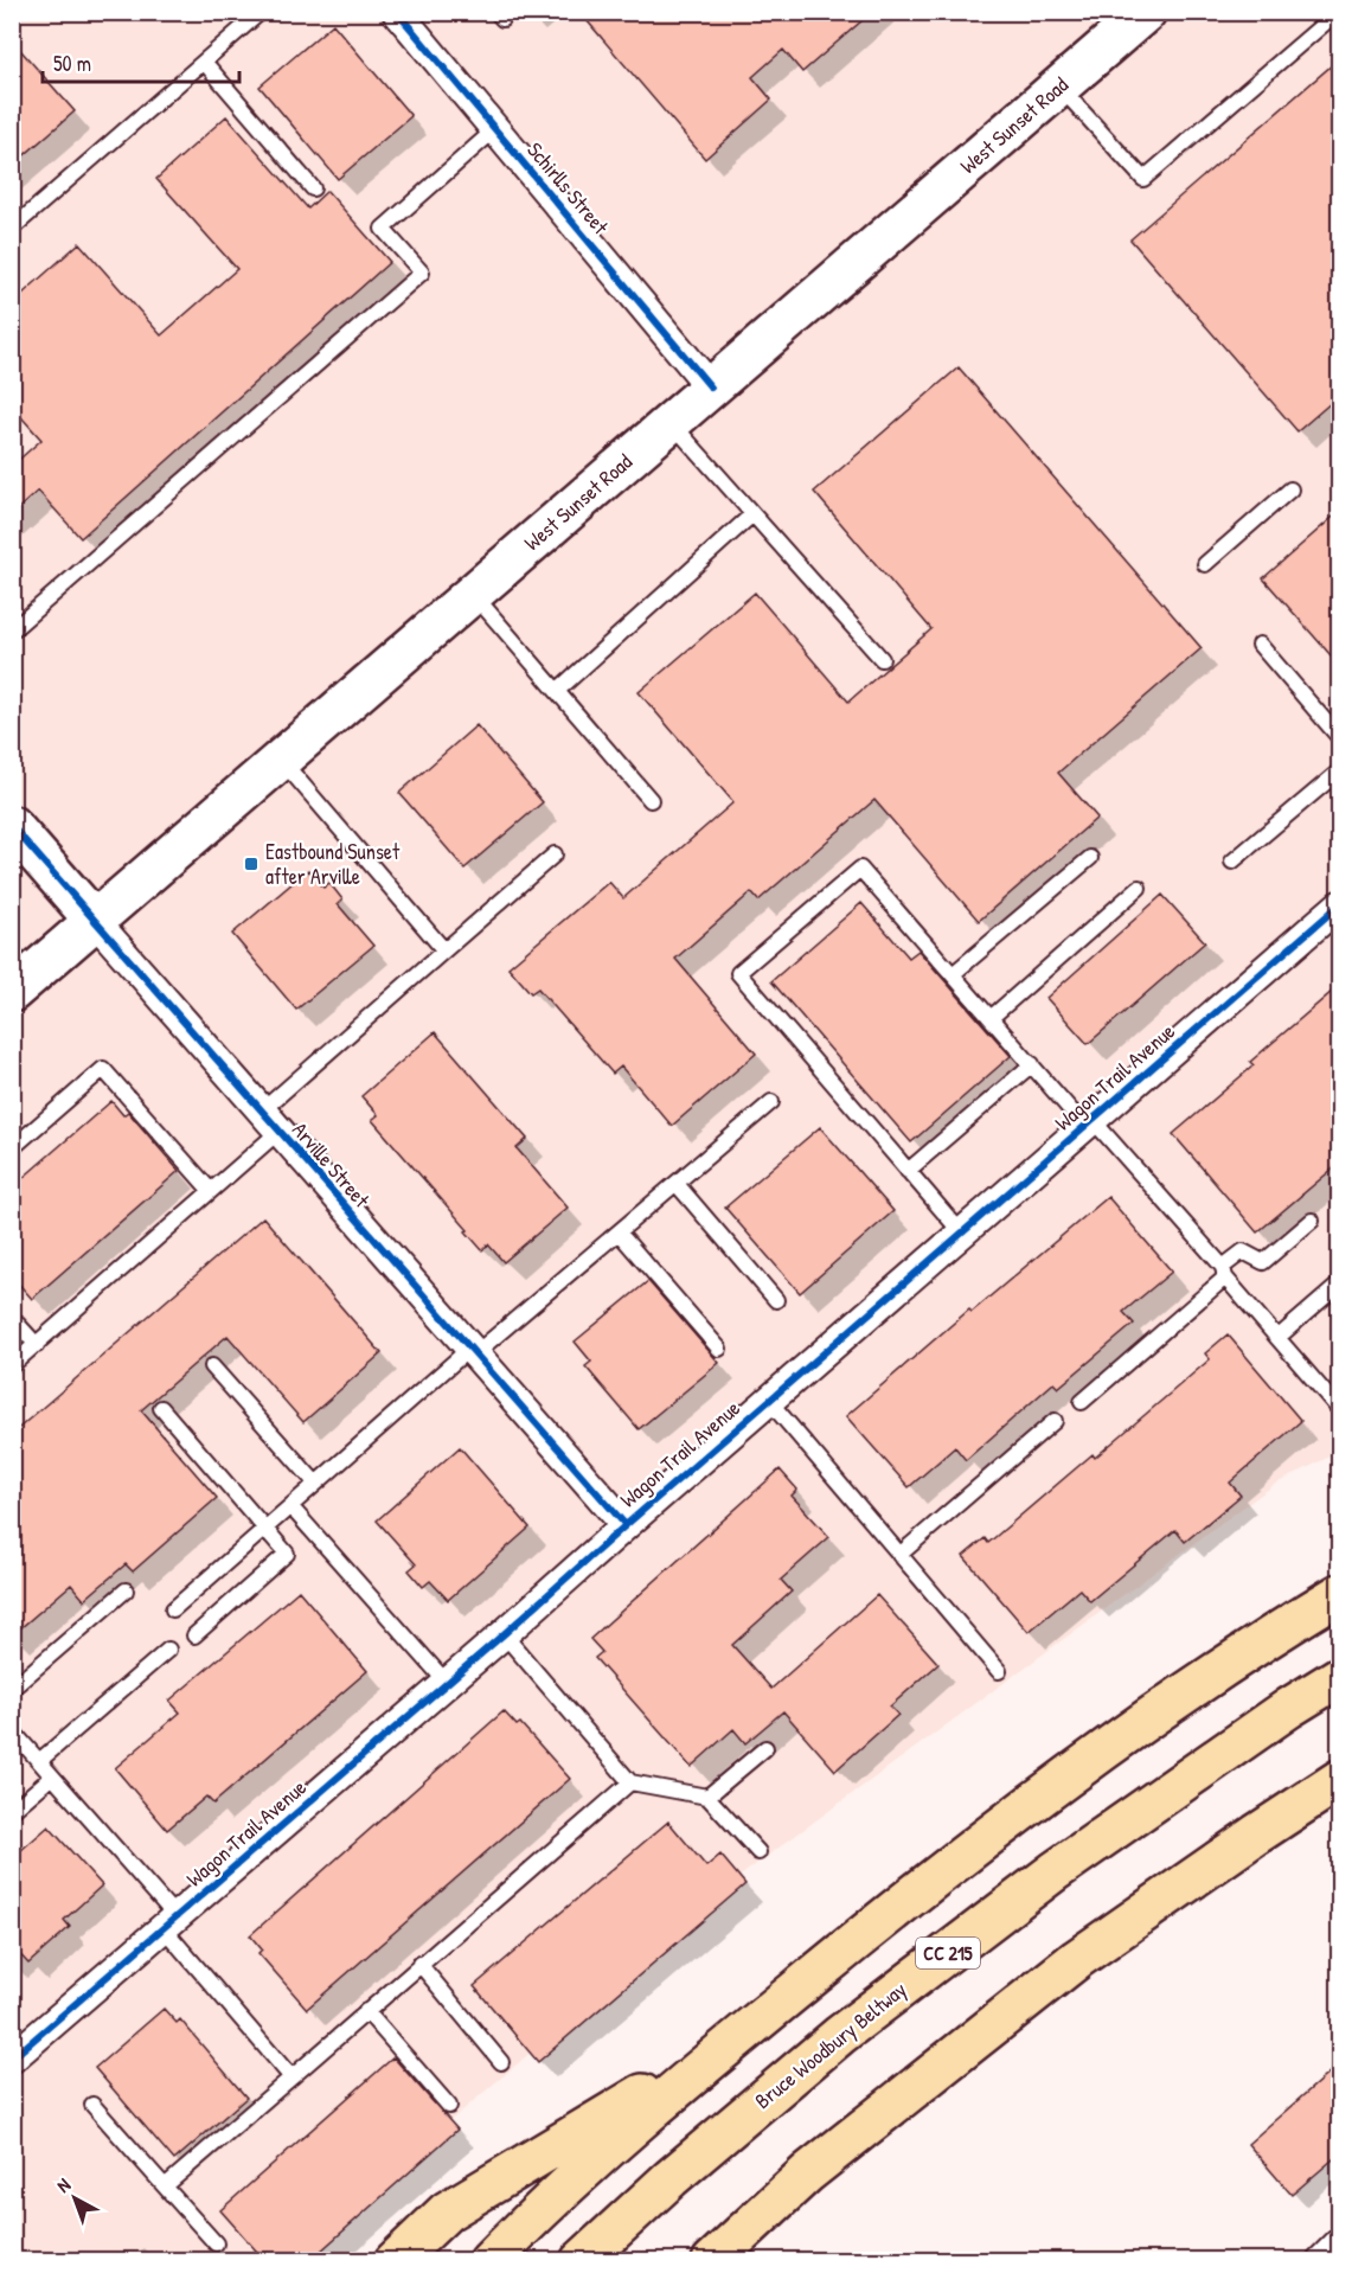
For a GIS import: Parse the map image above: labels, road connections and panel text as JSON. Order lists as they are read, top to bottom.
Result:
{
  "streets": {
    "highway": ["CC 215", "Bruce Woodbury Beltway"],
    "main road": ["West Sunset Road", "Arville Street"],
    "street": ["Schirlls Street", "Wagon Trail Avenue"]
  },
  "crossings": [
    ["West Sunset Road", "Schirlls Street"],
    ["West Sunset Road", "Arville Street"],
    ["Wagon Trail Avenue", "Arville Street"]
  ],
  "places": {
    "transit": ["Eastbound Sunset after Arville"]
  },
  "scale_bar": "50 m",
  "north": "top left"
}
